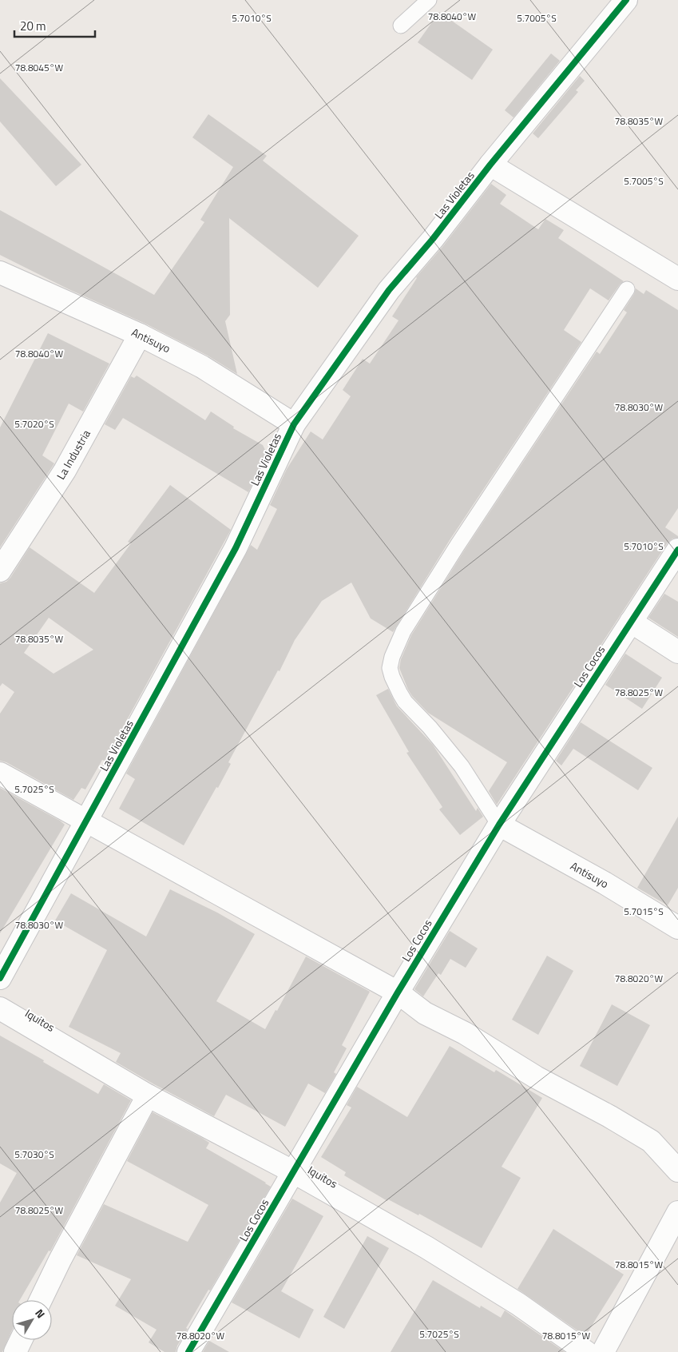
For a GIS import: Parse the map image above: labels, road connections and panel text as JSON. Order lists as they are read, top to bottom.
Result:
{
  "streets": {
    "street": [
      "Las Violetas",
      "Antisuyo",
      "La Industria",
      "Los Cocos",
      "Iquitos"
    ]
  },
  "crossings": [
    ["Las Violetas", "Antisuyo"],
    ["Antisuyo", "La Industria"],
    ["Antisuyo", "Los Cocos"],
    ["Los Cocos", "Iquitos"]
  ],
  "scale_bar": "20 m",
  "north": "top right",
  "coordinates": [
    "78.8040°W",
    "5.7010°S",
    "5.7005°S",
    "78.8045°W",
    "78.8035°W",
    "78.8030°W",
    "5.7020°S",
    "78.8025°W",
    "5.7025°S",
    "5.7015°S",
    "78.8020°W",
    "5.7030°S",
    "78.8015°W"
  ]
}
